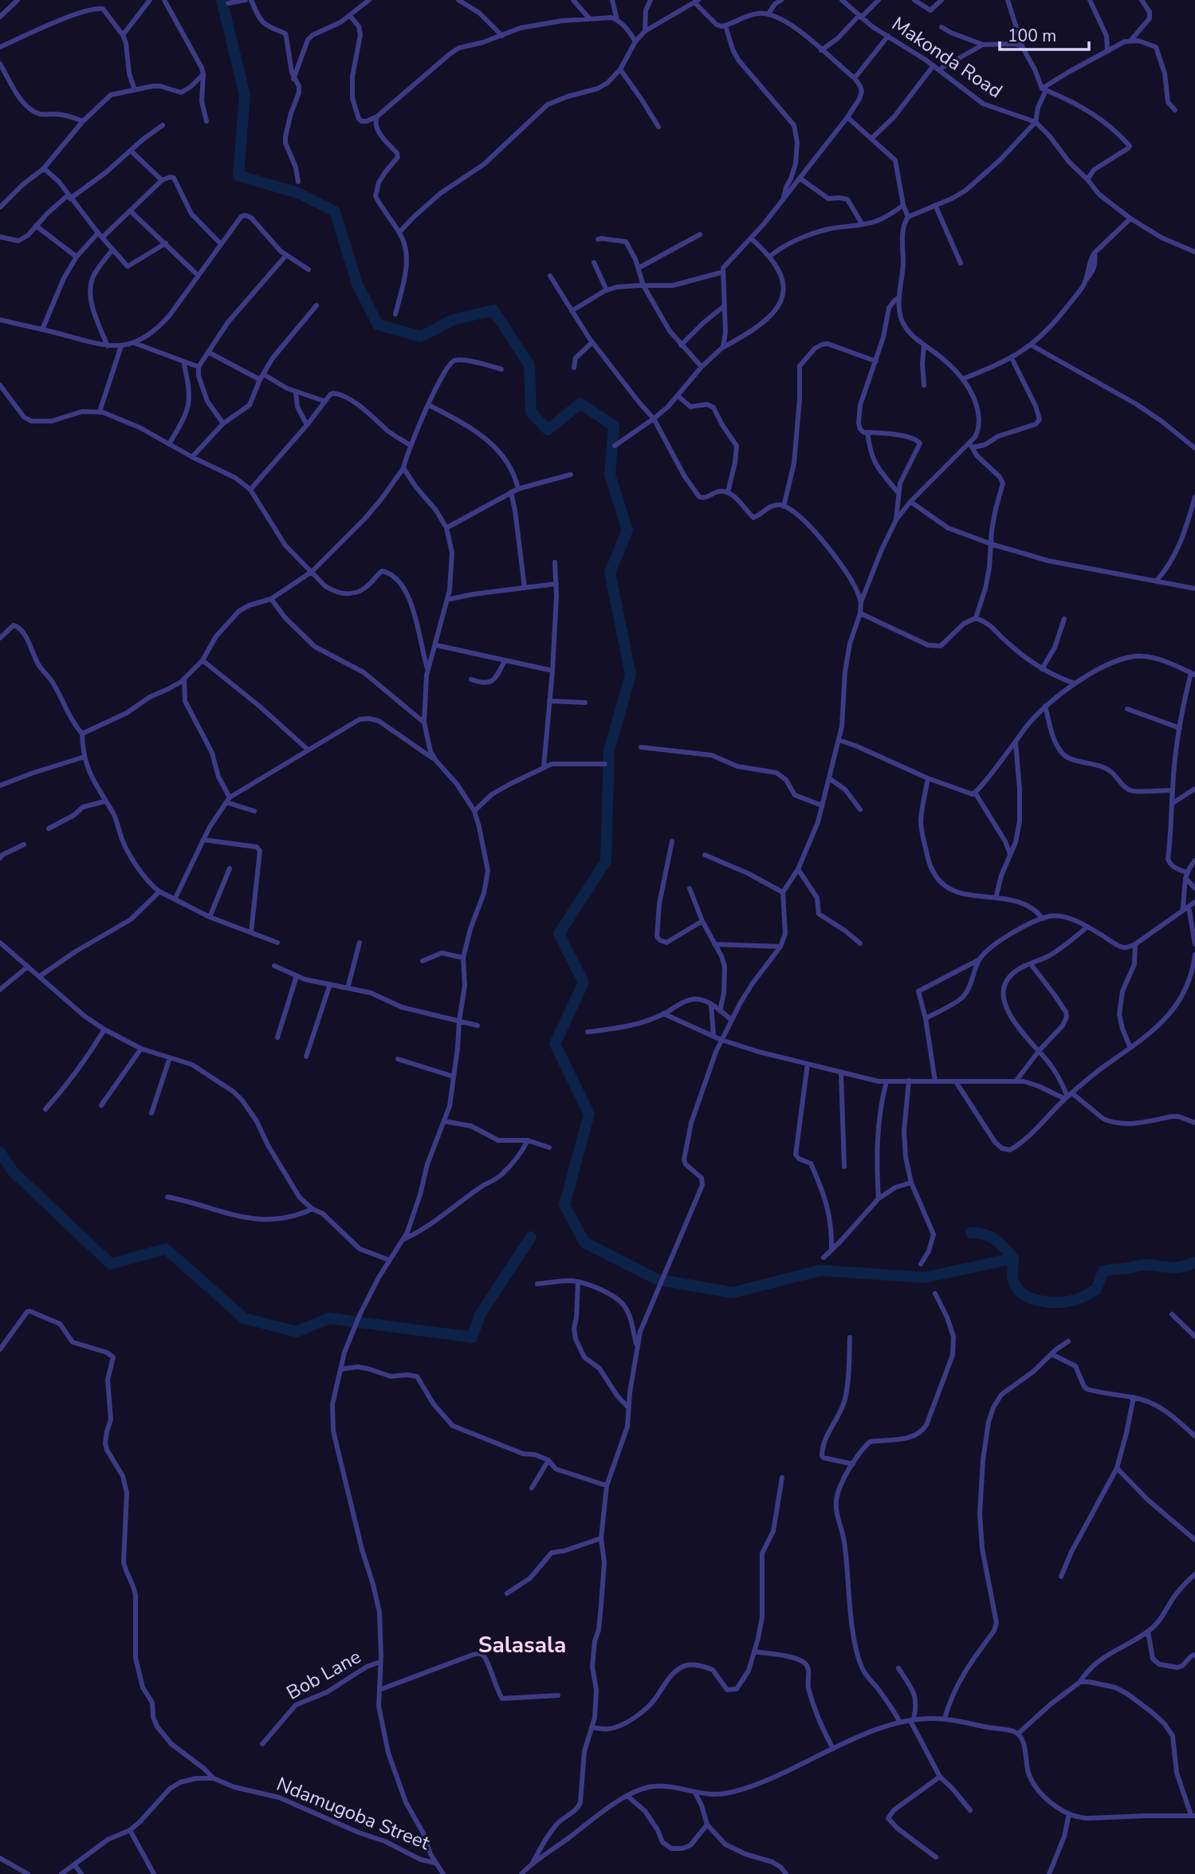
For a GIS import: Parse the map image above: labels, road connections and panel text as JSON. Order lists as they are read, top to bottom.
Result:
{
  "streets": {
    "street": ["Makonda Road", "Bob Lane", "Ndamugoba Street"]
  },
  "districts": ["Salasala"],
  "scale_bar": "100 m"
}
